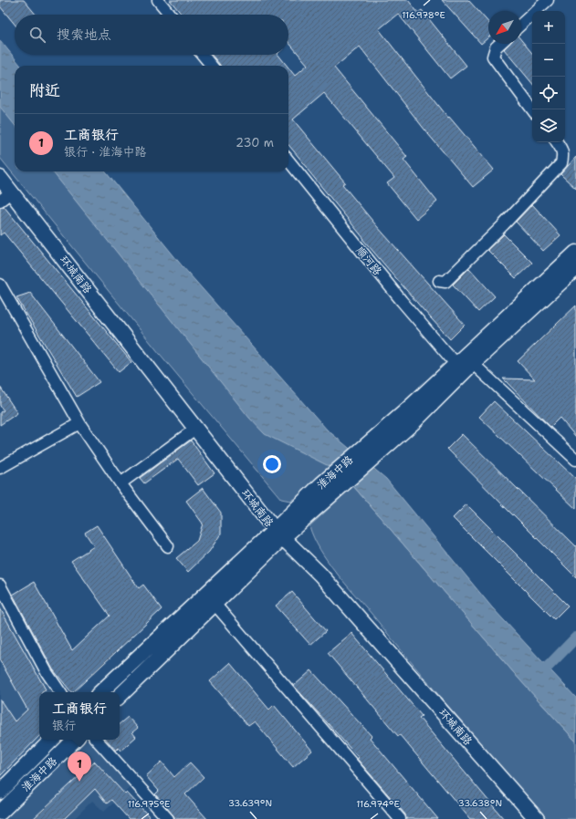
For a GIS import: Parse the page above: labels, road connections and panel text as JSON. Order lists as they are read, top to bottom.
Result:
{
  "streets": {
    "main road": ["环城南路", "淮海中路"],
    "street": ["顺河路"]
  },
  "crossings": [
    ["顺河路", "淮海中路"],
    ["环城南路", "淮海中路"]
  ],
  "north": "bottom left",
  "page": {
    "map_buttons": ["+", "−"],
    "search": "搜索地点",
    "heading": "附近",
    "list": [
      {
        "mark": "1",
        "name": "工商银行",
        "note": "银行 · 淮海中路",
        "value": "230 m"
      }
    ],
    "popup": ["工商银行", "银行"],
    "pins": "1"
  },
  "coordinates": [
    "116.978°E",
    "33.639°N",
    "33.638°N",
    "116.975°E",
    "116.974°E"
  ]
}
